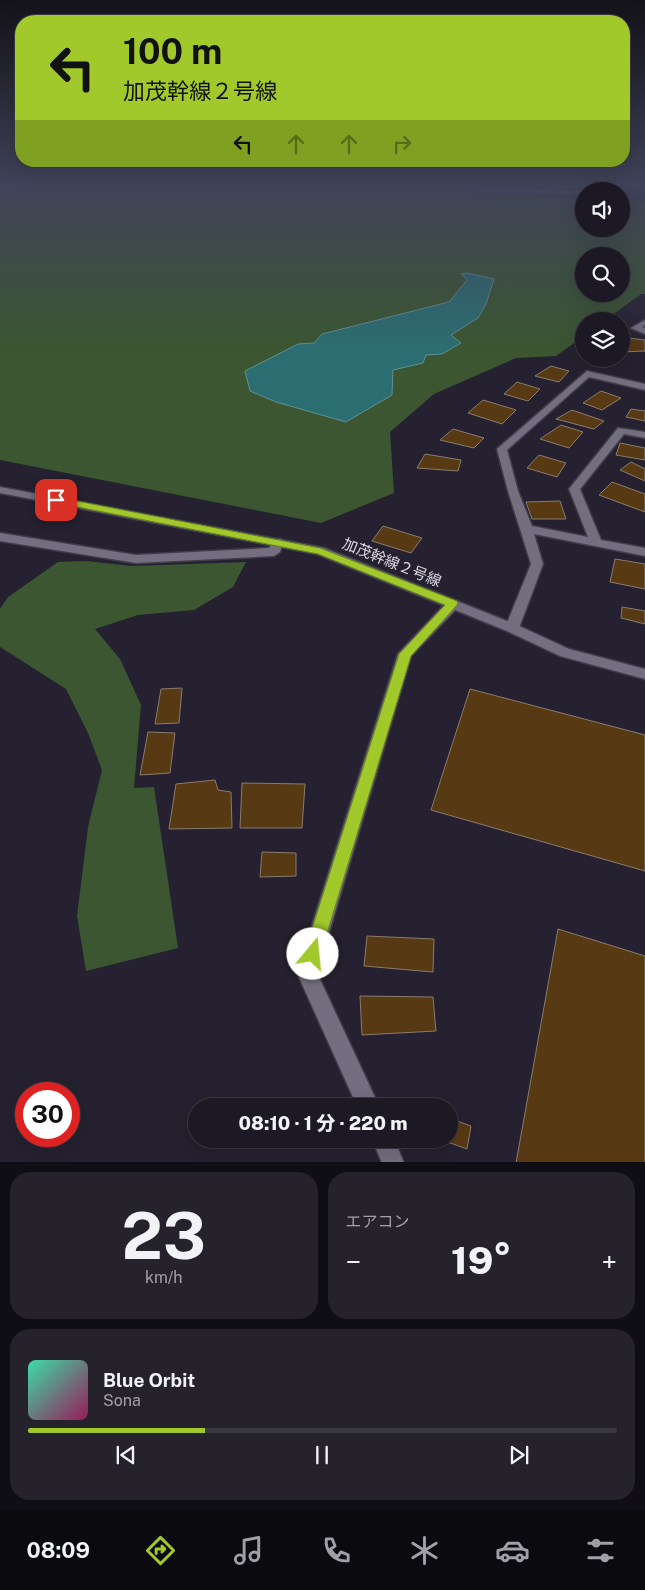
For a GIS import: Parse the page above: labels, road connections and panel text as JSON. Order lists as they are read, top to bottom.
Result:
{
  "streets": {
    "street": ["加茂幹線２号線"]
  },
  "page": {
    "turn": ["100 m", "加茂幹線２号線"],
    "limit": "30",
    "trip": "08:10 · 1 分 · 220 m",
    "tile": [
      ["23", "km/h"],
      "エアコン"
    ],
    "heat": ["−", "19°", "+"],
    "song": ["Blue Orbit", "Sona"],
    "tabs": "08:09"
  }
}
